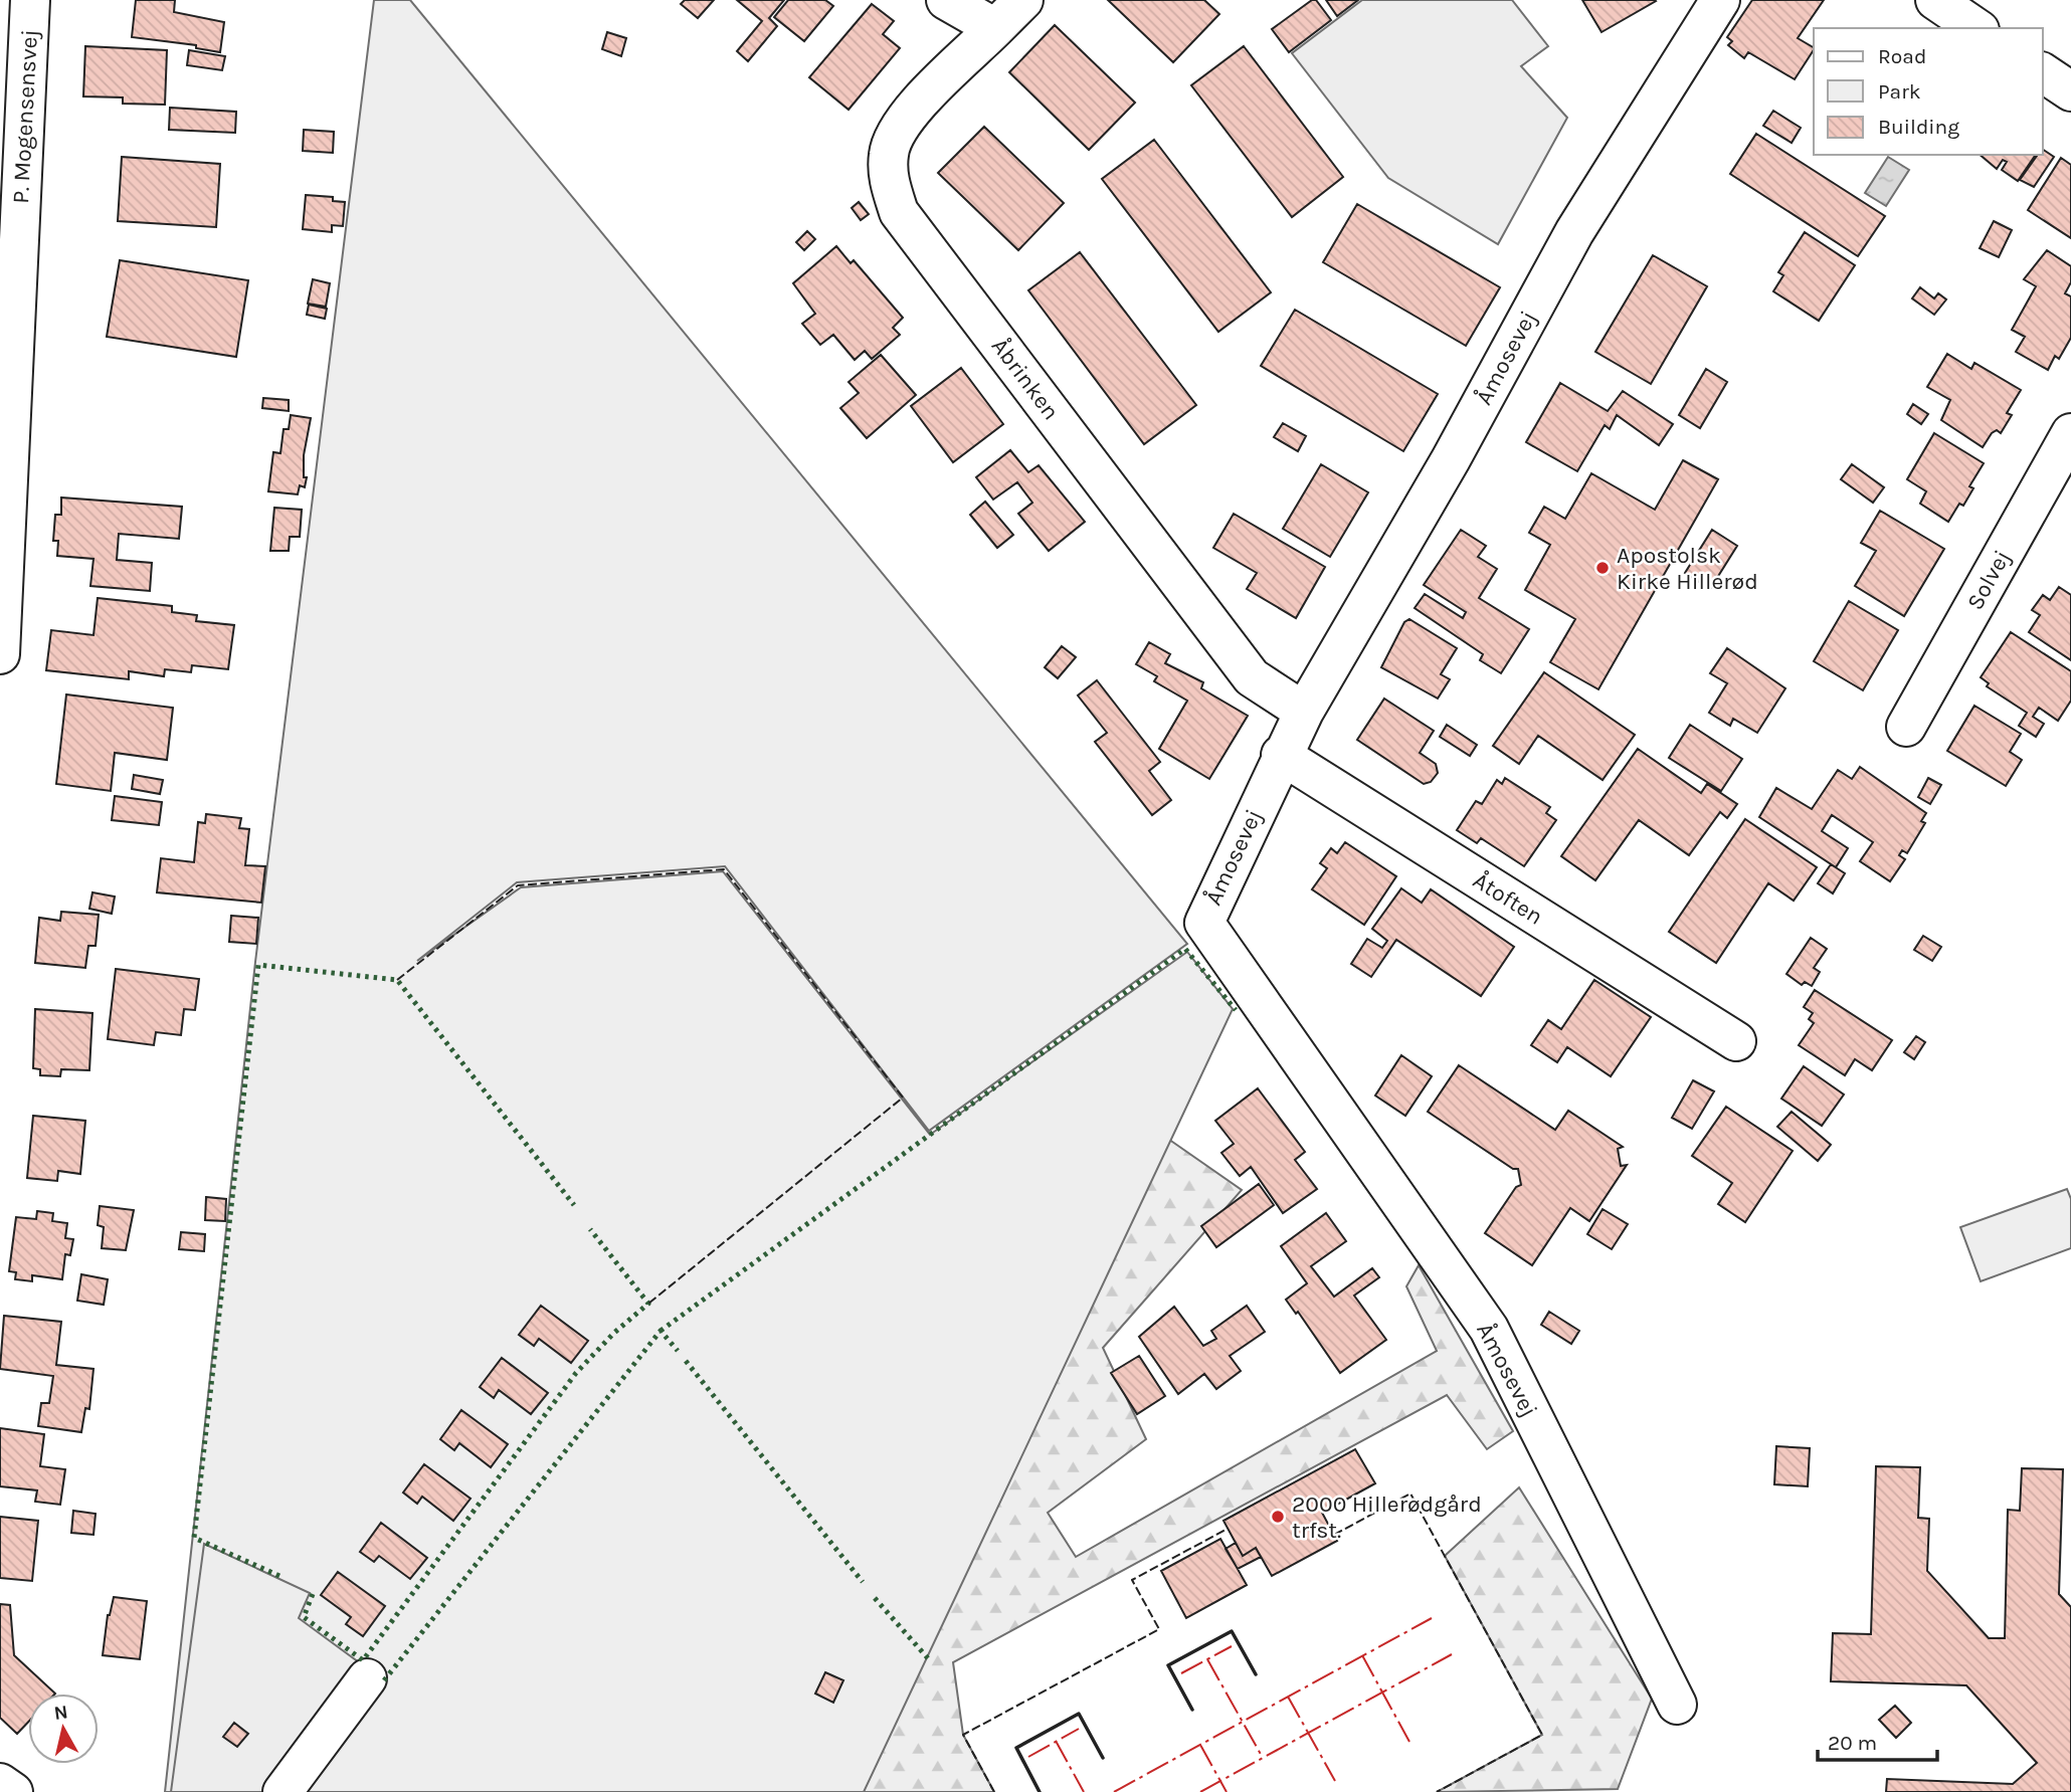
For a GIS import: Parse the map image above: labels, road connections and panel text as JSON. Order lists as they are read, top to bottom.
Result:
{
  "streets": {
    "street": [
      "P. Mogensensvej",
      "Åmosevej",
      "Åbrinken",
      "Solvej",
      "Åtoften"
    ]
  },
  "crossings": [
    ["Åmosevej", "Åbrinken"],
    ["Åmosevej", "Åtoften"]
  ],
  "places": ["Apostolsk Kirke Hillerød", "2000 Hillerødgård trfst."],
  "legend": ["Road", "Park", "Building"],
  "scale_bar": "20 m",
  "north": "top"
}
